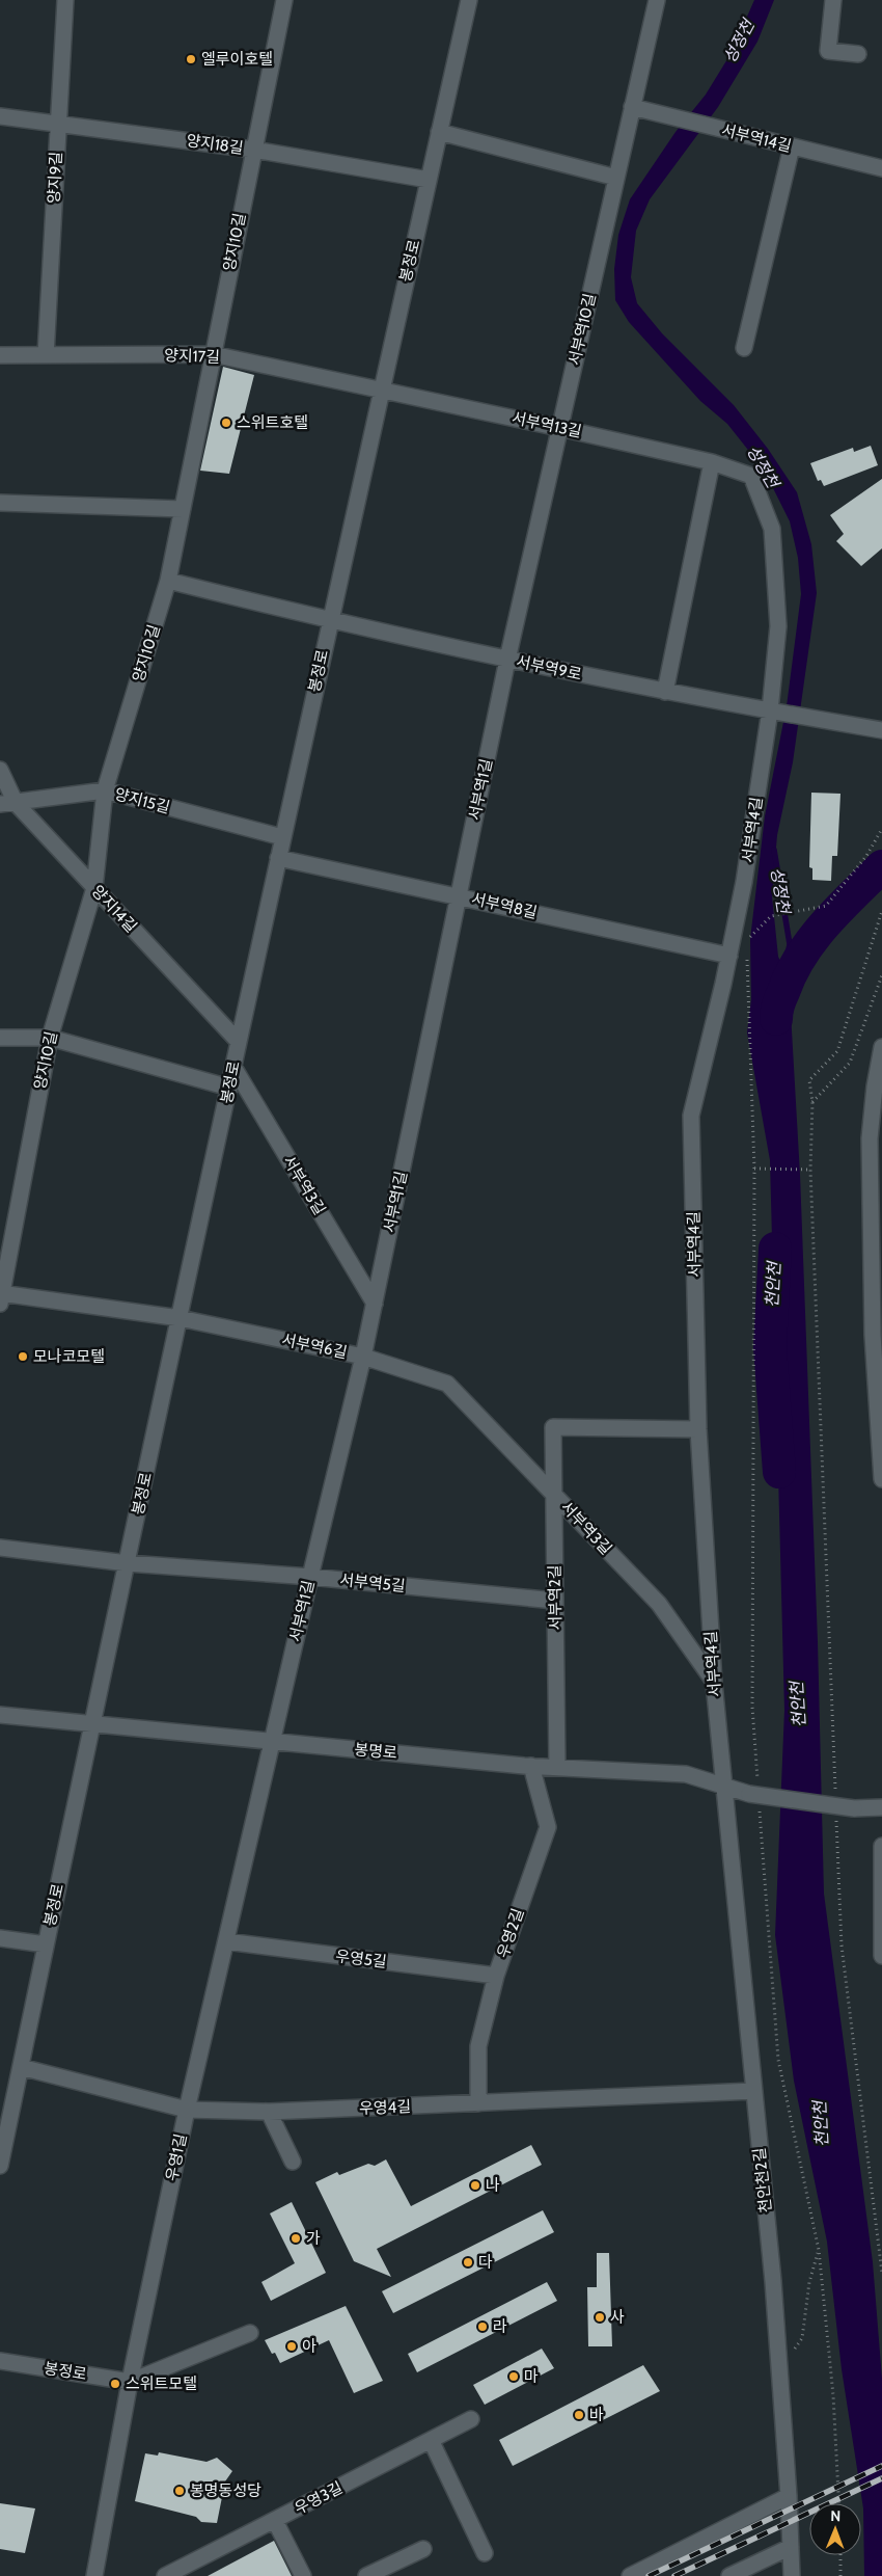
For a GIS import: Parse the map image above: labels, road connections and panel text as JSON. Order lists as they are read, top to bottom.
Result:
{
  "streets": {
    "street": [
      "서부역14길",
      "양지18길",
      "양지9길",
      "양지10길",
      "봉정로",
      "서부역10길",
      "양지17길",
      "서부역13길",
      "서부역9로",
      "서부역1길",
      "양지15길",
      "서부역4길",
      "서부역8길",
      "양지14길",
      "서부역3길",
      "서부역6길",
      "서부역5길",
      "서부역2길",
      "봉명로",
      "우영2길",
      "우영5길",
      "우영4길",
      "우영1길",
      "천안천2길",
      "우영3길"
    ]
  },
  "crossings": [
    ["서부역14길", "서부역10길"],
    ["양지18길", "양지9길"],
    ["양지18길", "양지10길"],
    ["양지18길", "봉정로"],
    ["양지9길", "양지17길"],
    ["양지10길", "양지17길"],
    ["양지10길", "서부역9로"],
    ["양지10길", "양지15길"],
    ["양지10길", "양지14길"],
    ["양지10길", "서부역6길"],
    ["봉정로", "양지17길"],
    ["봉정로", "서부역13길"],
    ["봉정로", "서부역9로"],
    ["봉정로", "양지15길"],
    ["봉정로", "서부역8길"],
    ["봉정로", "양지14길"],
    ["봉정로", "서부역3길"],
    ["봉정로", "서부역6길"],
    ["봉정로", "서부역5길"],
    ["봉정로", "봉명로"],
    ["봉정로", "우영4길"],
    ["봉정로", "우영1길"],
    ["서부역10길", "서부역13길"],
    ["서부역10길", "서부역9로"],
    ["서부역10길", "서부역1길"],
    ["양지17길", "서부역13길"],
    ["서부역13길", "서부역9로"],
    ["서부역13길", "서부역4길"],
    ["서부역9로", "서부역1길"],
    ["서부역9로", "서부역4길"],
    ["서부역1길", "서부역8길"],
    ["서부역1길", "서부역3길"],
    ["서부역1길", "서부역6길"],
    ["서부역1길", "서부역5길"],
    ["서부역1길", "봉명로"],
    ["서부역1길", "우영1길"],
    ["양지15길", "양지14길"],
    ["서부역4길", "서부역8길"],
    ["서부역4길", "서부역3길"],
    ["서부역4길", "서부역2길"],
    ["서부역4길", "봉명로"],
    ["서부역4길", "천안천2길"],
    ["서부역3길", "서부역6길"],
    ["서부역3길", "서부역2길"],
    ["서부역5길", "서부역2길"],
    ["서부역2길", "봉명로"],
    ["봉명로", "우영2길"],
    ["봉명로", "우영1길"],
    ["봉명로", "천안천2길"],
    ["우영2길", "우영5길"],
    ["우영2길", "우영4길"],
    ["우영5길", "우영1길"],
    ["우영4길", "우영1길"],
    ["우영4길", "천안천2길"]
  ],
  "water": ["성정천", "천안천"],
  "places": [
    "엘루이호텔",
    "스위트호텔",
    "모나코모텔",
    "나",
    "가",
    "다",
    "사",
    "라",
    "아",
    "마",
    "스위트모텔",
    "바",
    "봉명동성당"
  ],
  "north": "top"
}
